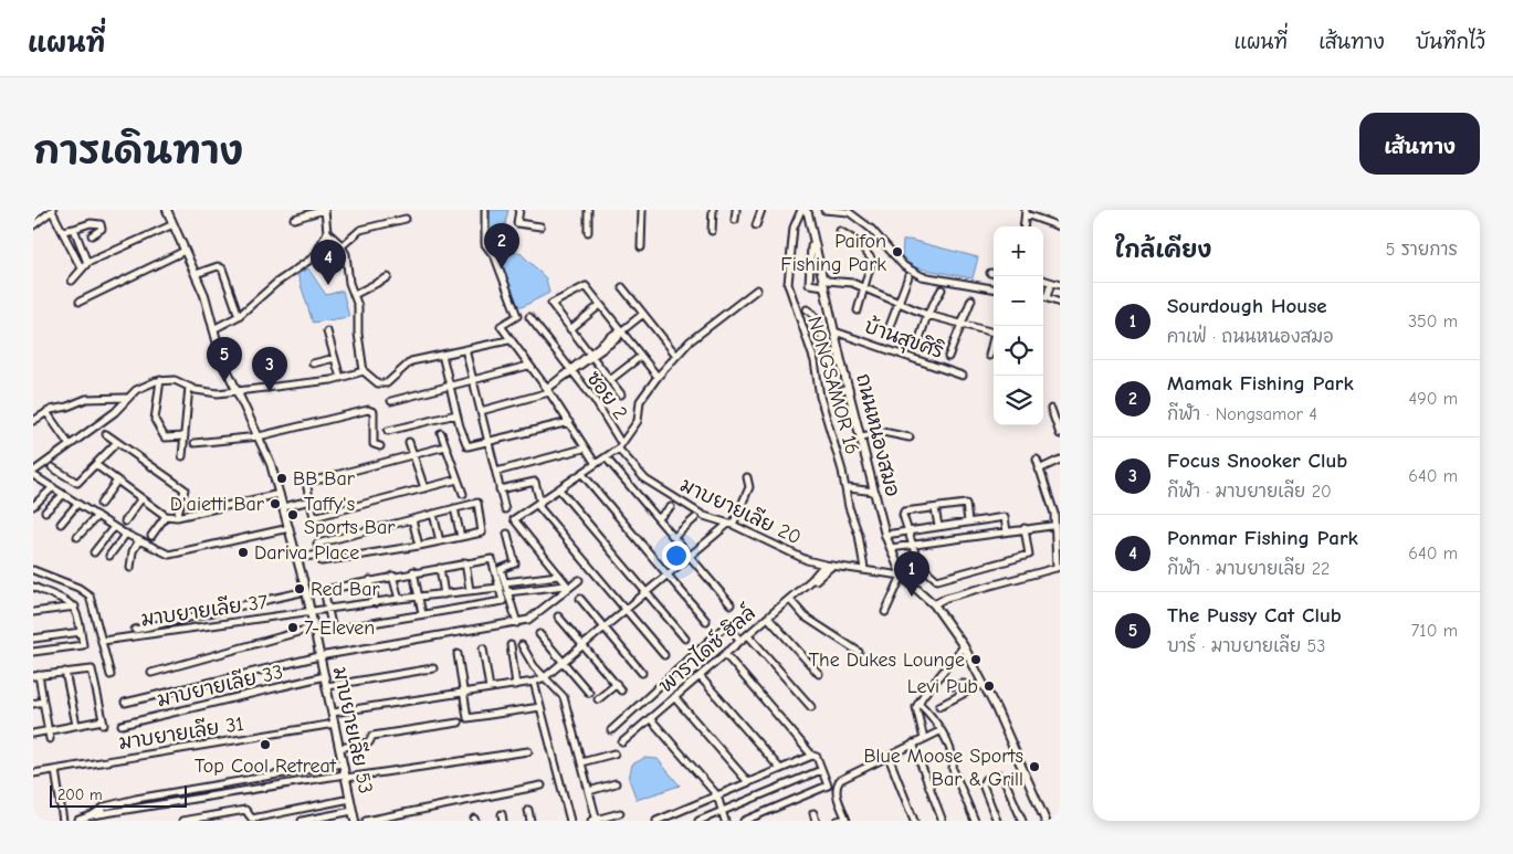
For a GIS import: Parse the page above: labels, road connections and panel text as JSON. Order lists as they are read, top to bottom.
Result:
{
  "streets": {
    "street": [
      "บ้านสุขศิริ",
      "NONGSAMOR 16",
      "ซอย 2",
      "ถนนหนองสมอ",
      "มาบยายเลีย 20",
      "มาบยายเลีย 37",
      "พาราไดซ์ ฮิลล์",
      "มาบยายเลีย 33",
      "มาบยายเลีย 53",
      "มาบยายเลีย 31"
    ]
  },
  "crossings": [
    ["บ้านสุขศิริ", "ถนนหนองสมอ"],
    ["NONGSAMOR 16", "ถนนหนองสมอ"],
    ["NONGSAMOR 16", "มาบยายเลีย 20"],
    ["ถนนหนองสมอ", "มาบยายเลีย 20"],
    ["มาบยายเลีย 20", "พาราไดซ์ ฮิลล์"],
    ["มาบยายเลีย 37", "มาบยายเลีย 53"],
    ["มาบยายเลีย 33", "มาบยายเลีย 53"],
    ["มาบยายเลีย 53", "มาบยายเลีย 31"]
  ],
  "places": [
    "Paifon Fishing Park",
    "BB Bar",
    "D'aietti Bar",
    "Taffy's Sports Bar",
    "Dariva Place",
    "Red Bar",
    "7-Eleven",
    "The Dukes Lounge",
    "Levi Pub",
    "Top Cool Retreat",
    "Blue Moose Sports Bar & Grill"
  ],
  "scale_bar": "200 m",
  "page": {
    "header": "แผนที่",
    "nav": ["แผนที่", "เส้นทาง", "บันทึกไว้"],
    "title": "การเดินทาง",
    "buttons": "เส้นทาง",
    "heading": ["ใกล้เคียง", "5 รายการ"],
    "pins": [
      "2",
      "4",
      "5",
      "3",
      "1"
    ],
    "map_buttons": ["+", "−"],
    "list": [
      {
        "mark": "1",
        "name": "Sourdough House",
        "note": "คาเฟ่ · ถนนหนองสมอ",
        "value": "350 m"
      },
      {
        "mark": "2",
        "name": "Mamak Fishing Park",
        "note": "กีฬา · Nongsamor 4",
        "value": "490 m"
      },
      {
        "mark": "3",
        "name": "Focus Snooker Club",
        "note": "กีฬา · มาบยายเลีย 20",
        "value": "640 m"
      },
      {
        "mark": "4",
        "name": "Ponmar Fishing Park",
        "note": "กีฬา · มาบยายเลีย 22",
        "value": "640 m"
      },
      {
        "mark": "5",
        "name": "The Pussy Cat Club",
        "note": "บาร์ · มาบยายเลีย 53",
        "value": "710 m"
      }
    ],
    "scale": "200 m"
  }
}
